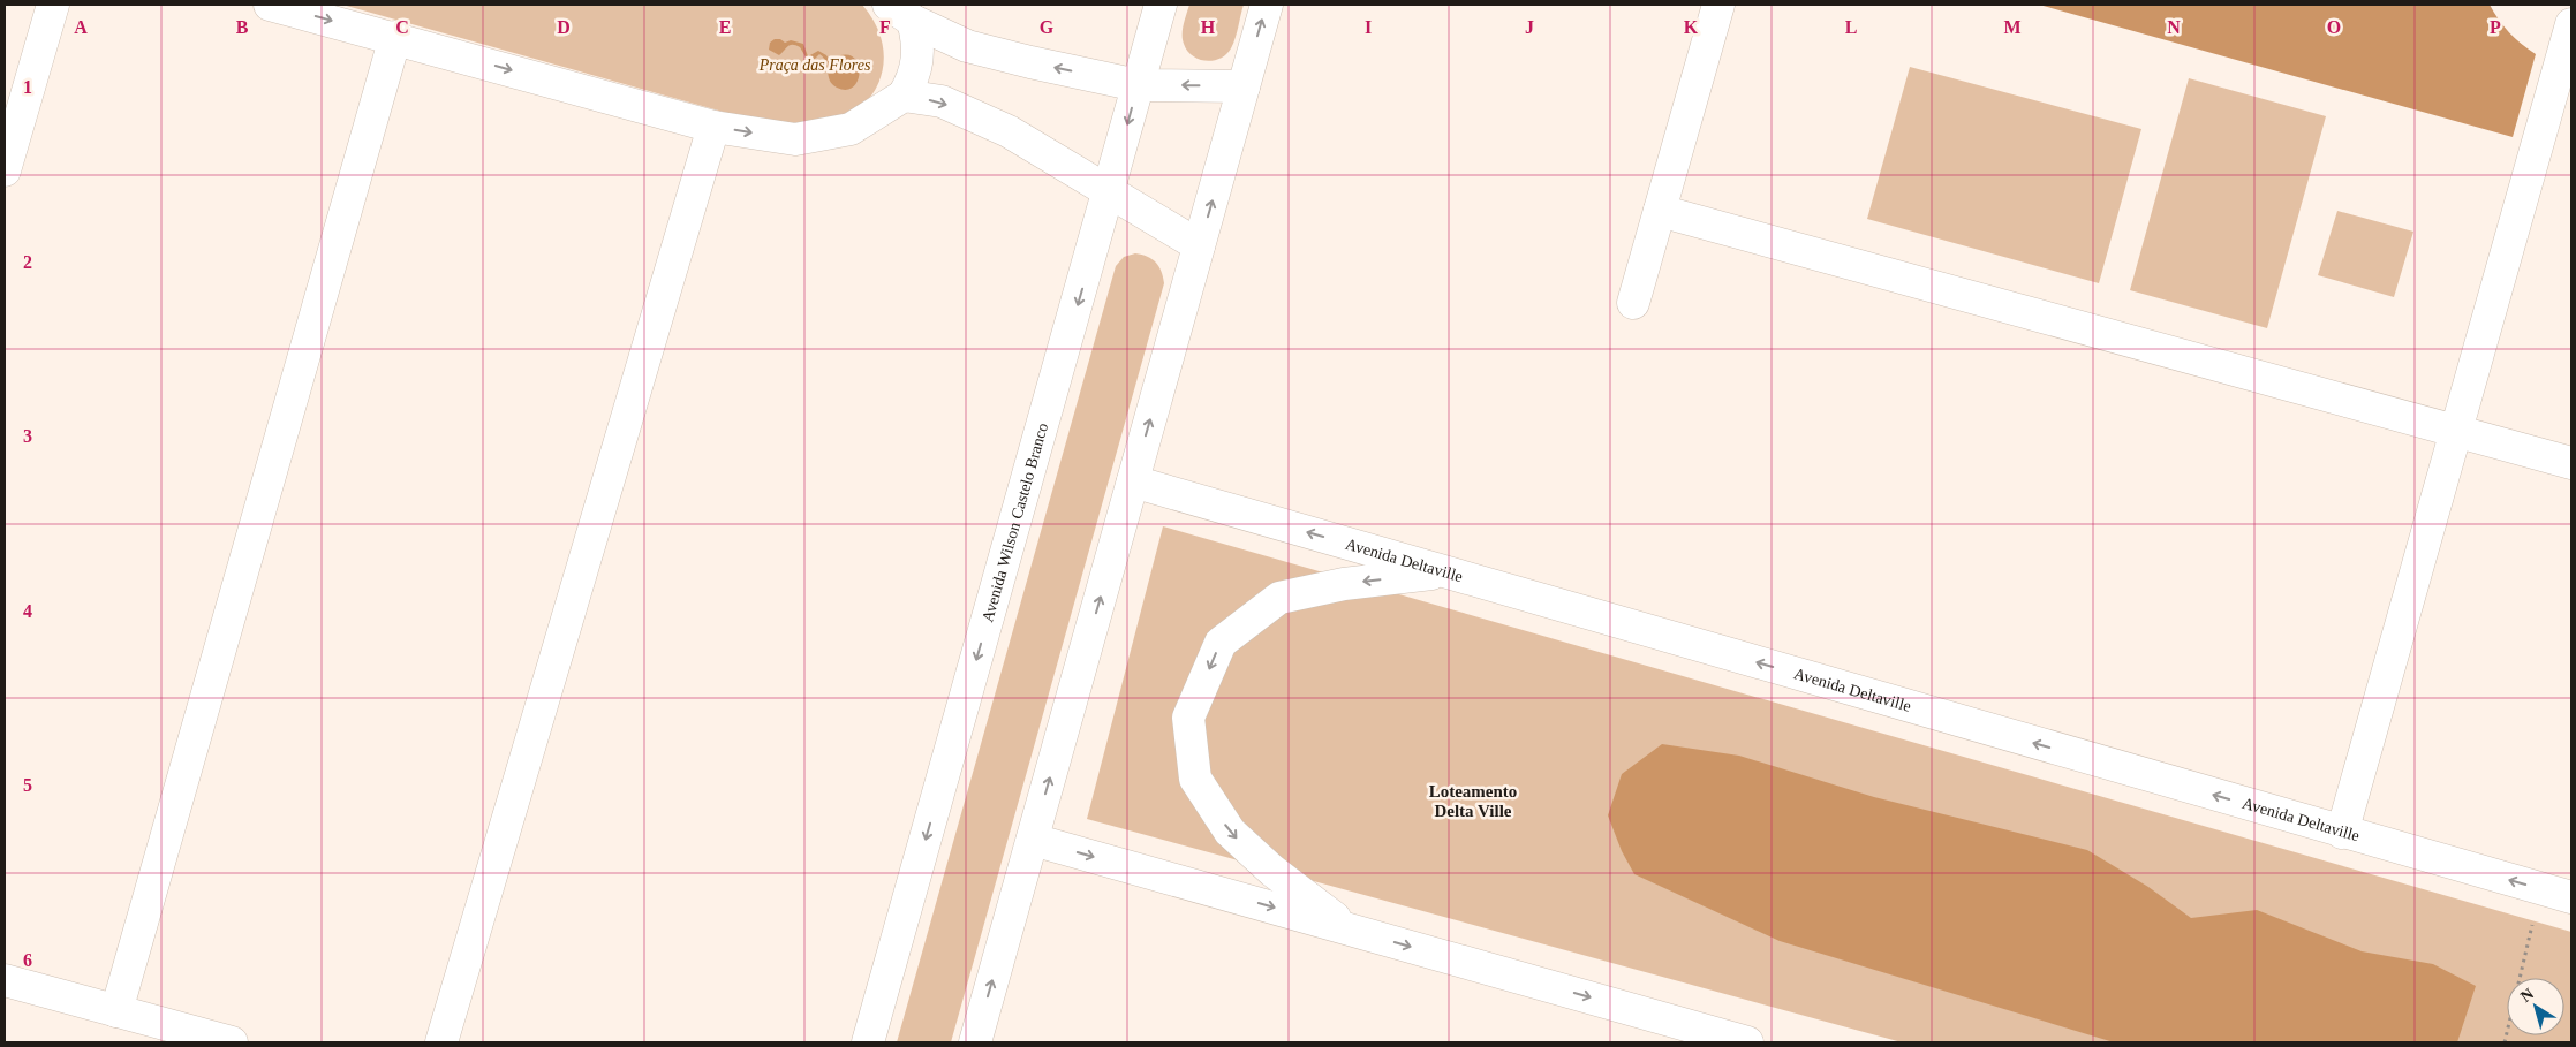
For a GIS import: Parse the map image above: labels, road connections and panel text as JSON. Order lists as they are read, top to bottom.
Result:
{
  "streets": {
    "street": ["Avenida Wilson Castelo Branco", "Avenida Deltaville"]
  },
  "one_way": ["Avenida Deltaville"],
  "districts": ["Loteamento Delta Ville"],
  "parks": ["Praça das Flores"],
  "north": "top left",
  "grid": {
    "columns": [
      "A",
      "B",
      "C",
      "D",
      "E",
      "F",
      "G",
      "H",
      "I",
      "J",
      "K",
      "L",
      "M",
      "N",
      "O",
      "P"
    ],
    "rows": [
      "1",
      "2",
      "3",
      "4",
      "5",
      "6"
    ]
  }
}
